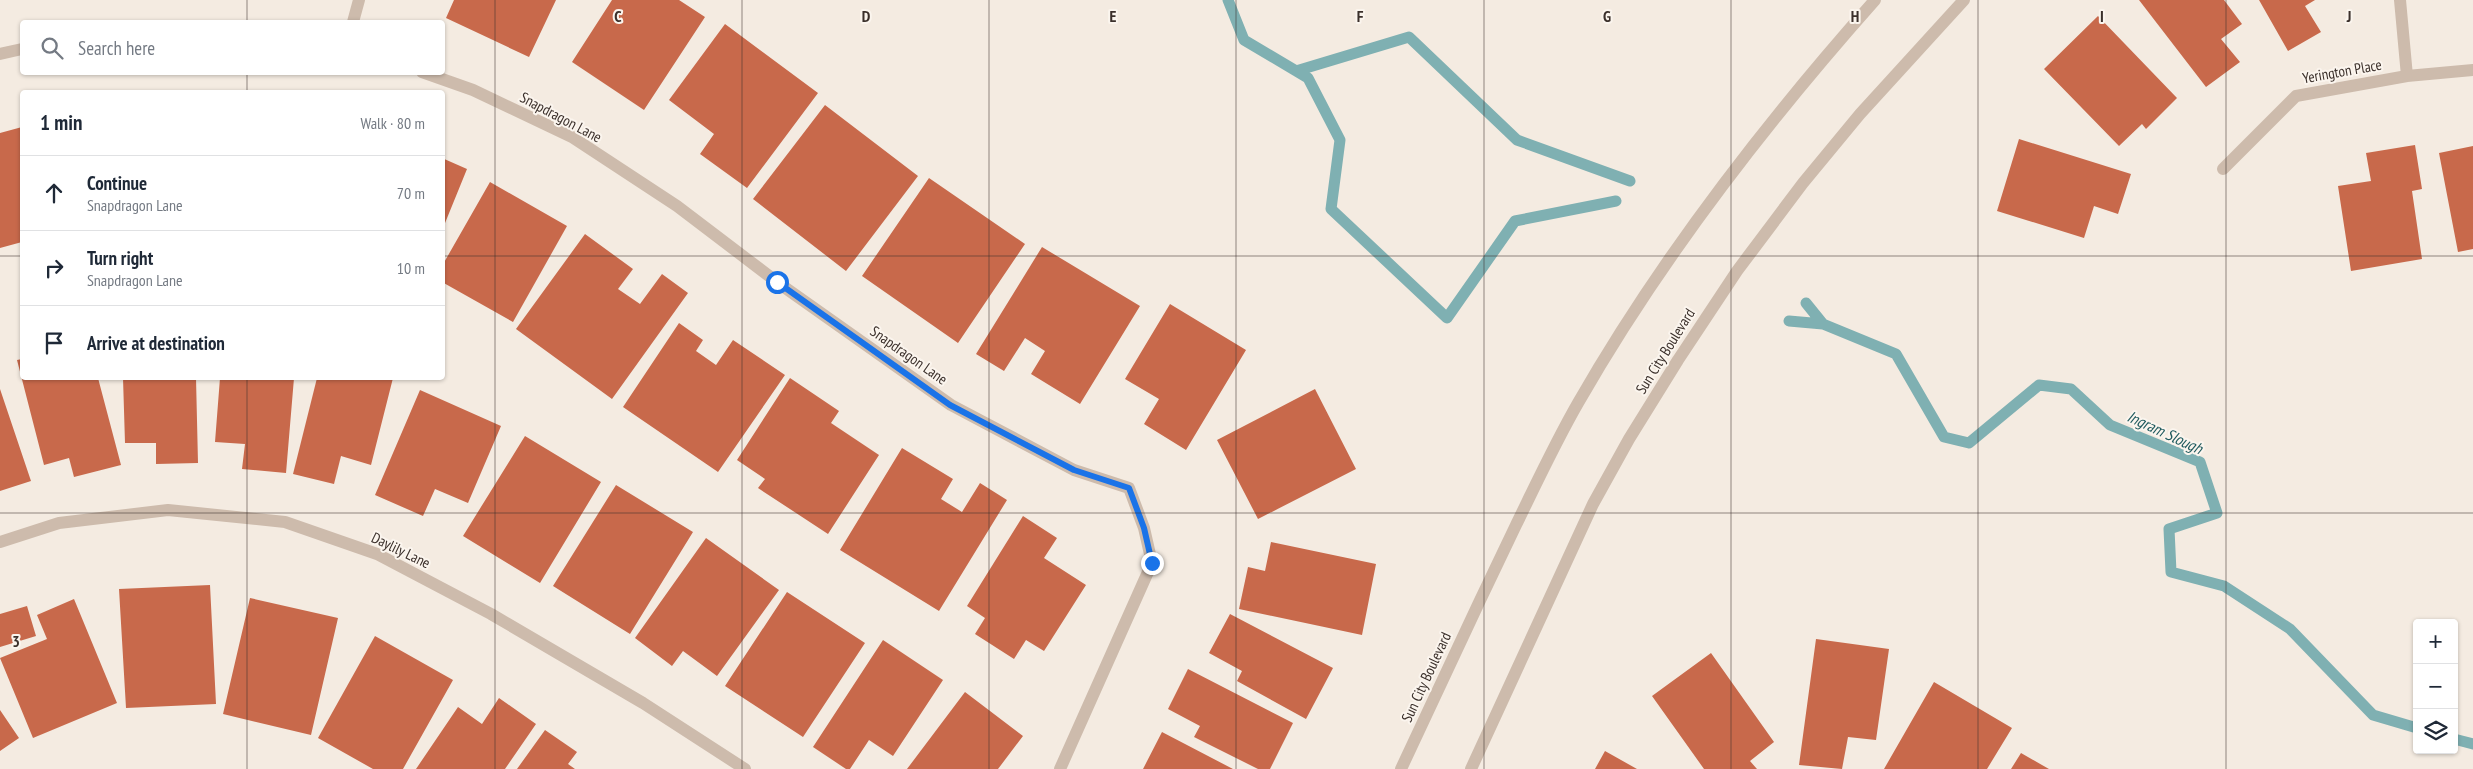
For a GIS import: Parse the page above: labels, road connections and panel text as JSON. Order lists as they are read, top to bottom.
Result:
{
  "streets": {
    "street": [
      "Yerington Place",
      "Snapdragon Lane",
      "Sun City Boulevard",
      "Daylily Lane"
    ]
  },
  "water": ["Ingram Slough"],
  "page": {
    "search": "Search here",
    "heading": ["1 min", "Walk · 80 m"],
    "list": [
      ["Continue", "Snapdragon Lane", "70 m"],
      ["Turn right", "Snapdragon Lane", "10 m"],
      "Arrive at destination"
    ],
    "map_buttons": ["+", "−"]
  },
  "grid": {
    "columns": [
      "C",
      "D",
      "E",
      "F",
      "G",
      "H",
      "I",
      "J"
    ],
    "rows": ["3"]
  }
}
